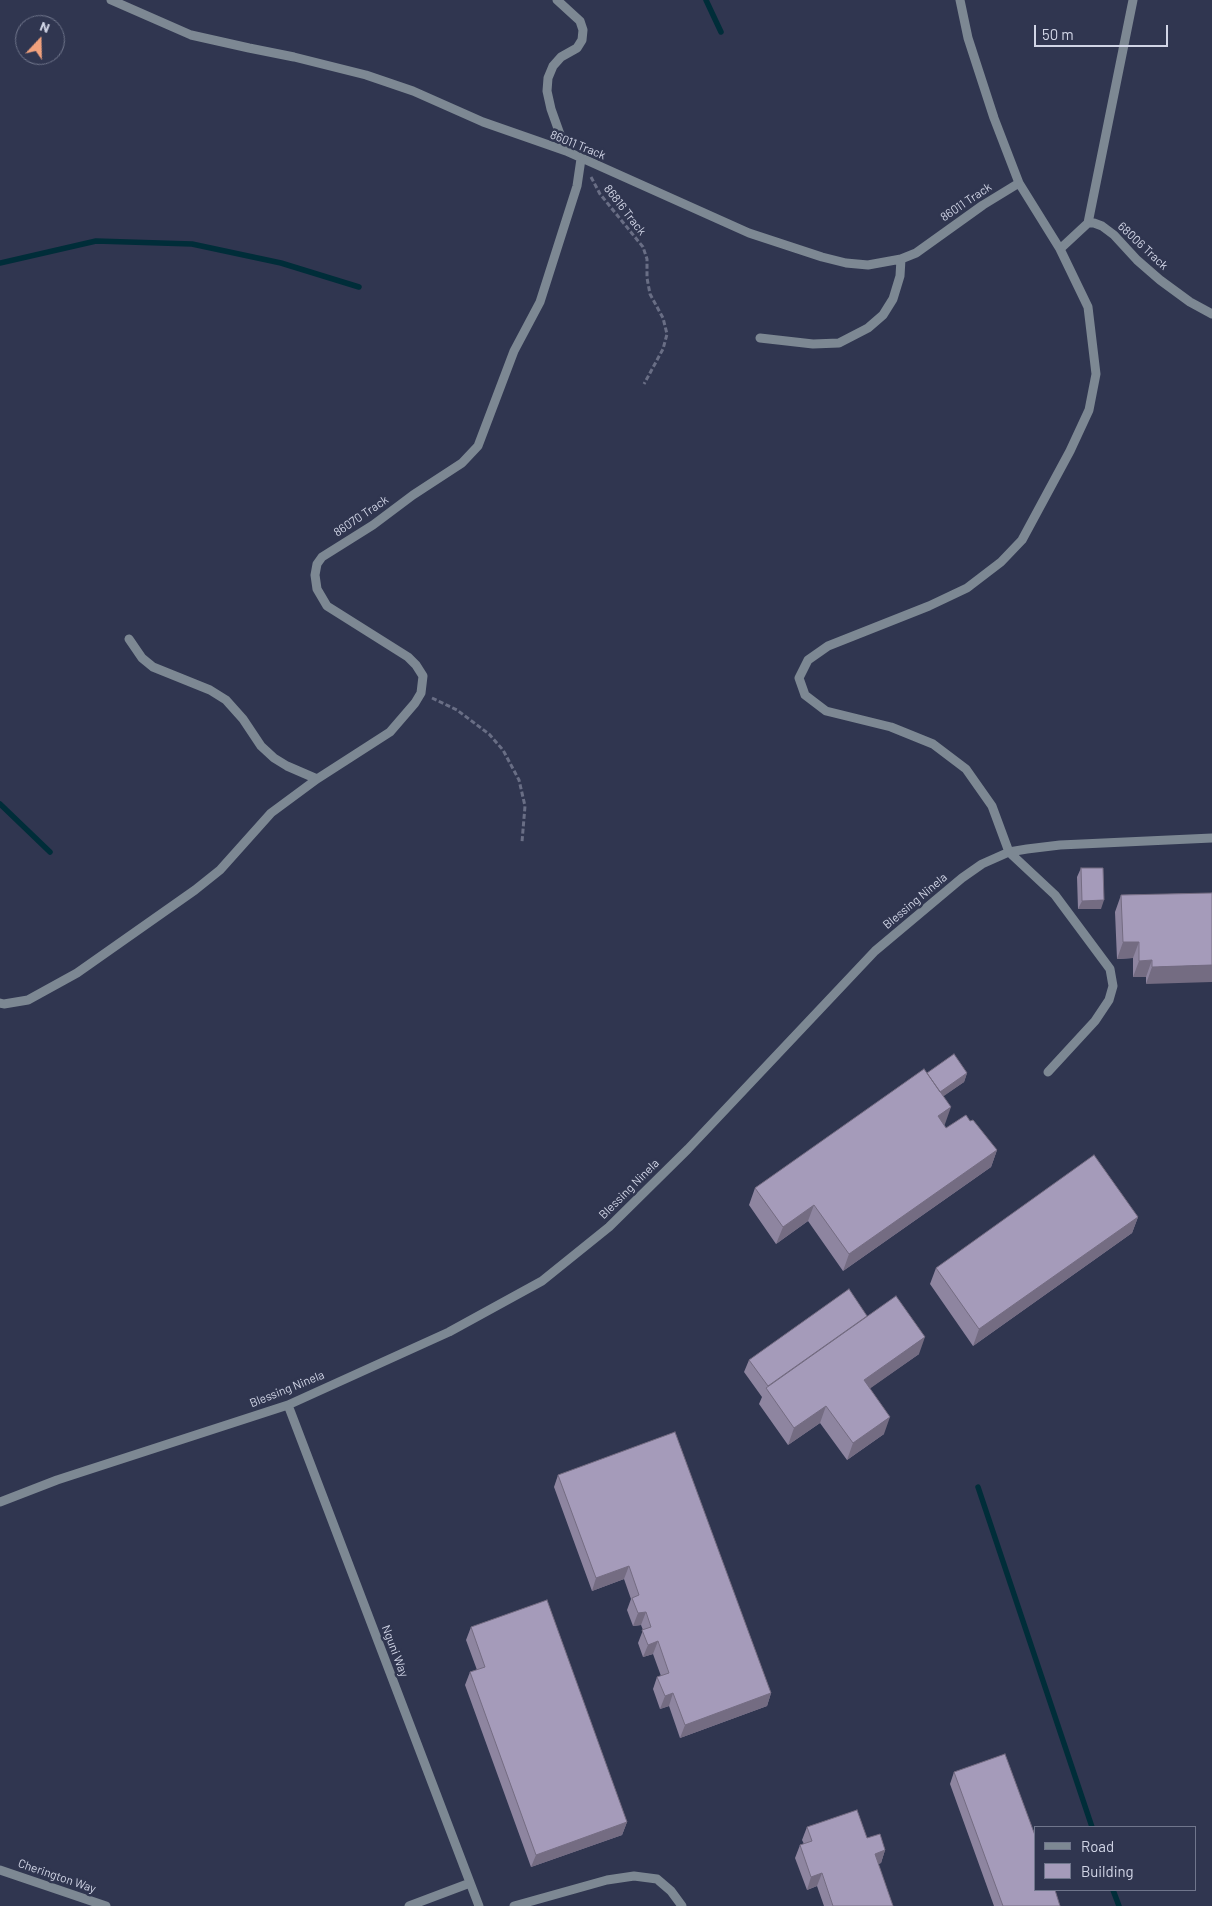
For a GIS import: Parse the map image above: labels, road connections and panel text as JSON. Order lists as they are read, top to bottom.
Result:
{
  "streets": {
    "street": [
      "86011 Track",
      "68006 Track",
      "86070 Track",
      "Blessing Ninela",
      "Nguni Way",
      "Cherington Way"
    ],
    "path": ["86816 Track"]
  },
  "crossings": [
    ["86011 Track", "86816 Track"],
    ["86011 Track", "86070 Track"],
    ["86816 Track", "86070 Track"],
    ["Blessing Ninela", "Nguni Way"]
  ],
  "legend": ["Road", "Building"],
  "scale_bar": "50 m",
  "north": "top"
}
